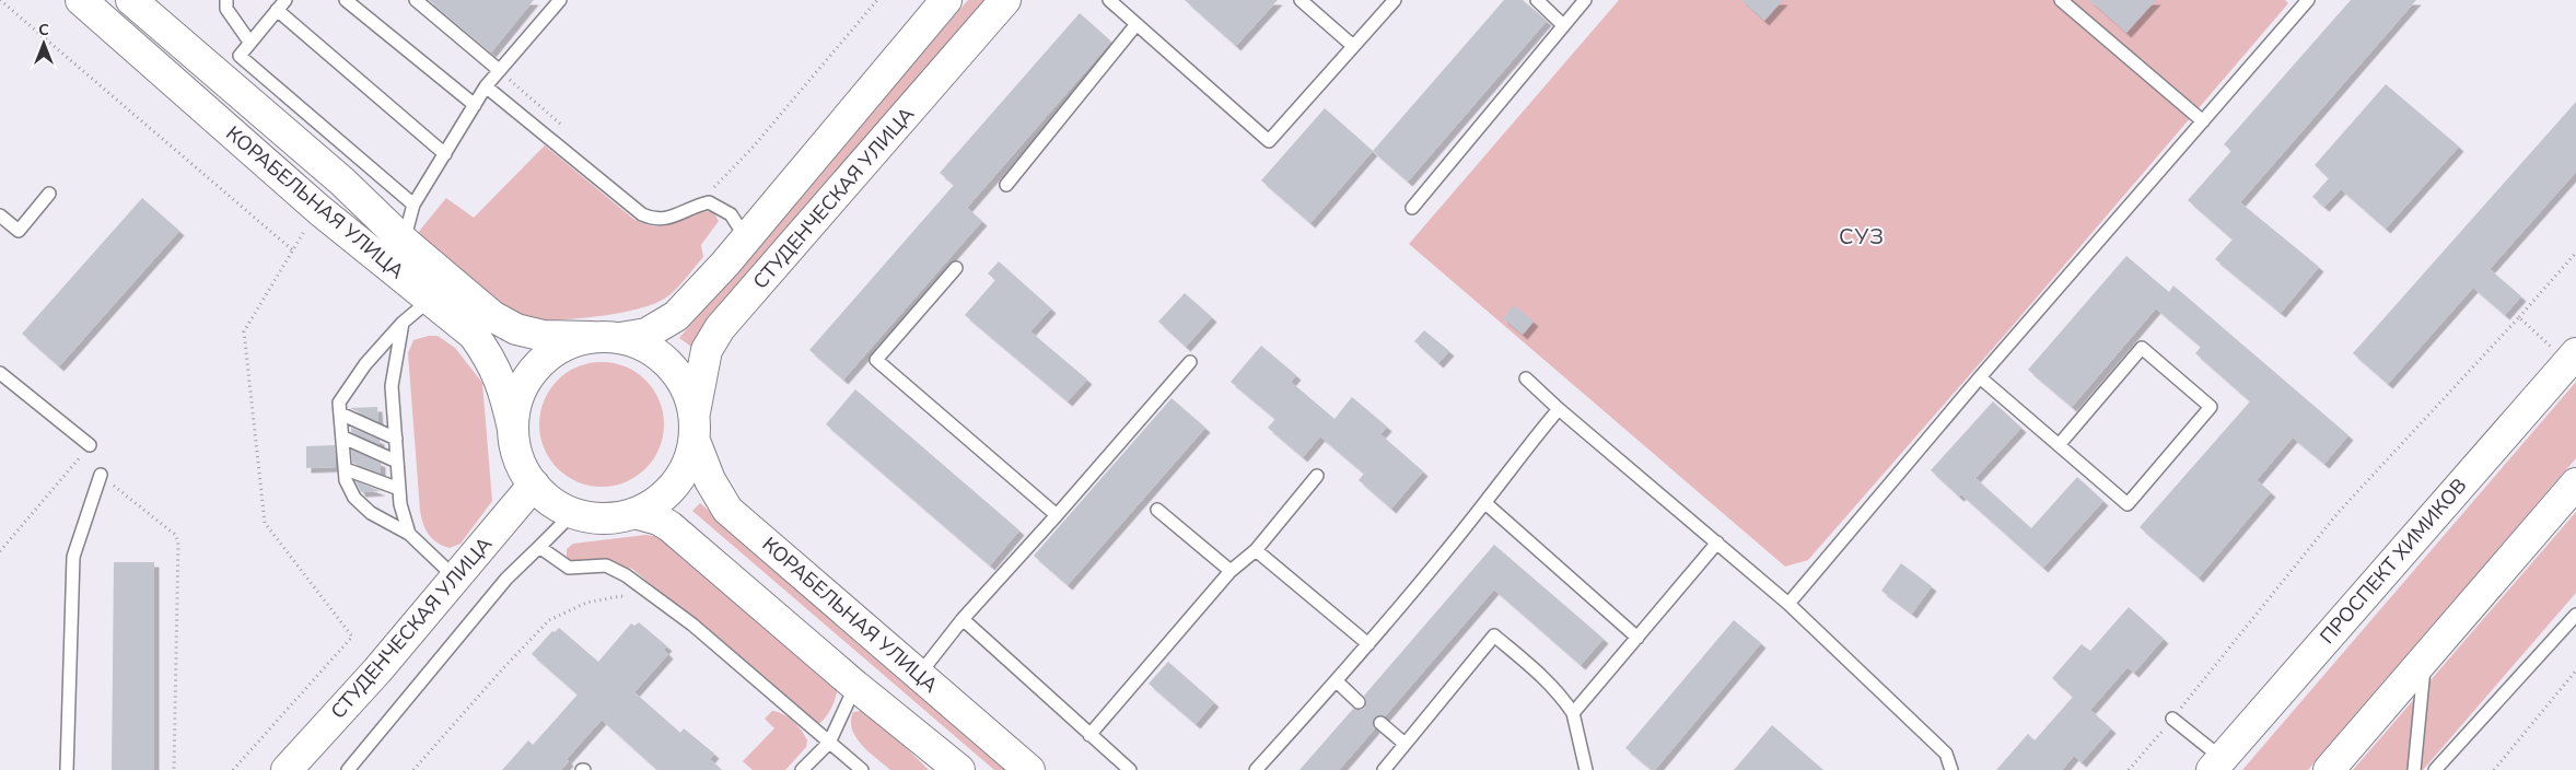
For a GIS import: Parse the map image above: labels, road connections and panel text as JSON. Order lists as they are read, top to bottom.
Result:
{
  "streets": {
    "main road": ["СТУДЕНЧЕСКАЯ УЛИЦА", "КОРАБЕЛЬНАЯ УЛИЦА", "ПРОСПЕКТ ХИМИКОВ"]
  },
  "crossings": [
    ["СТУДЕНЧЕСКАЯ УЛИЦА", "КОРАБЕЛЬНАЯ УЛИЦА"]
  ],
  "districts": ["СУЗ"],
  "north": "top"
}
